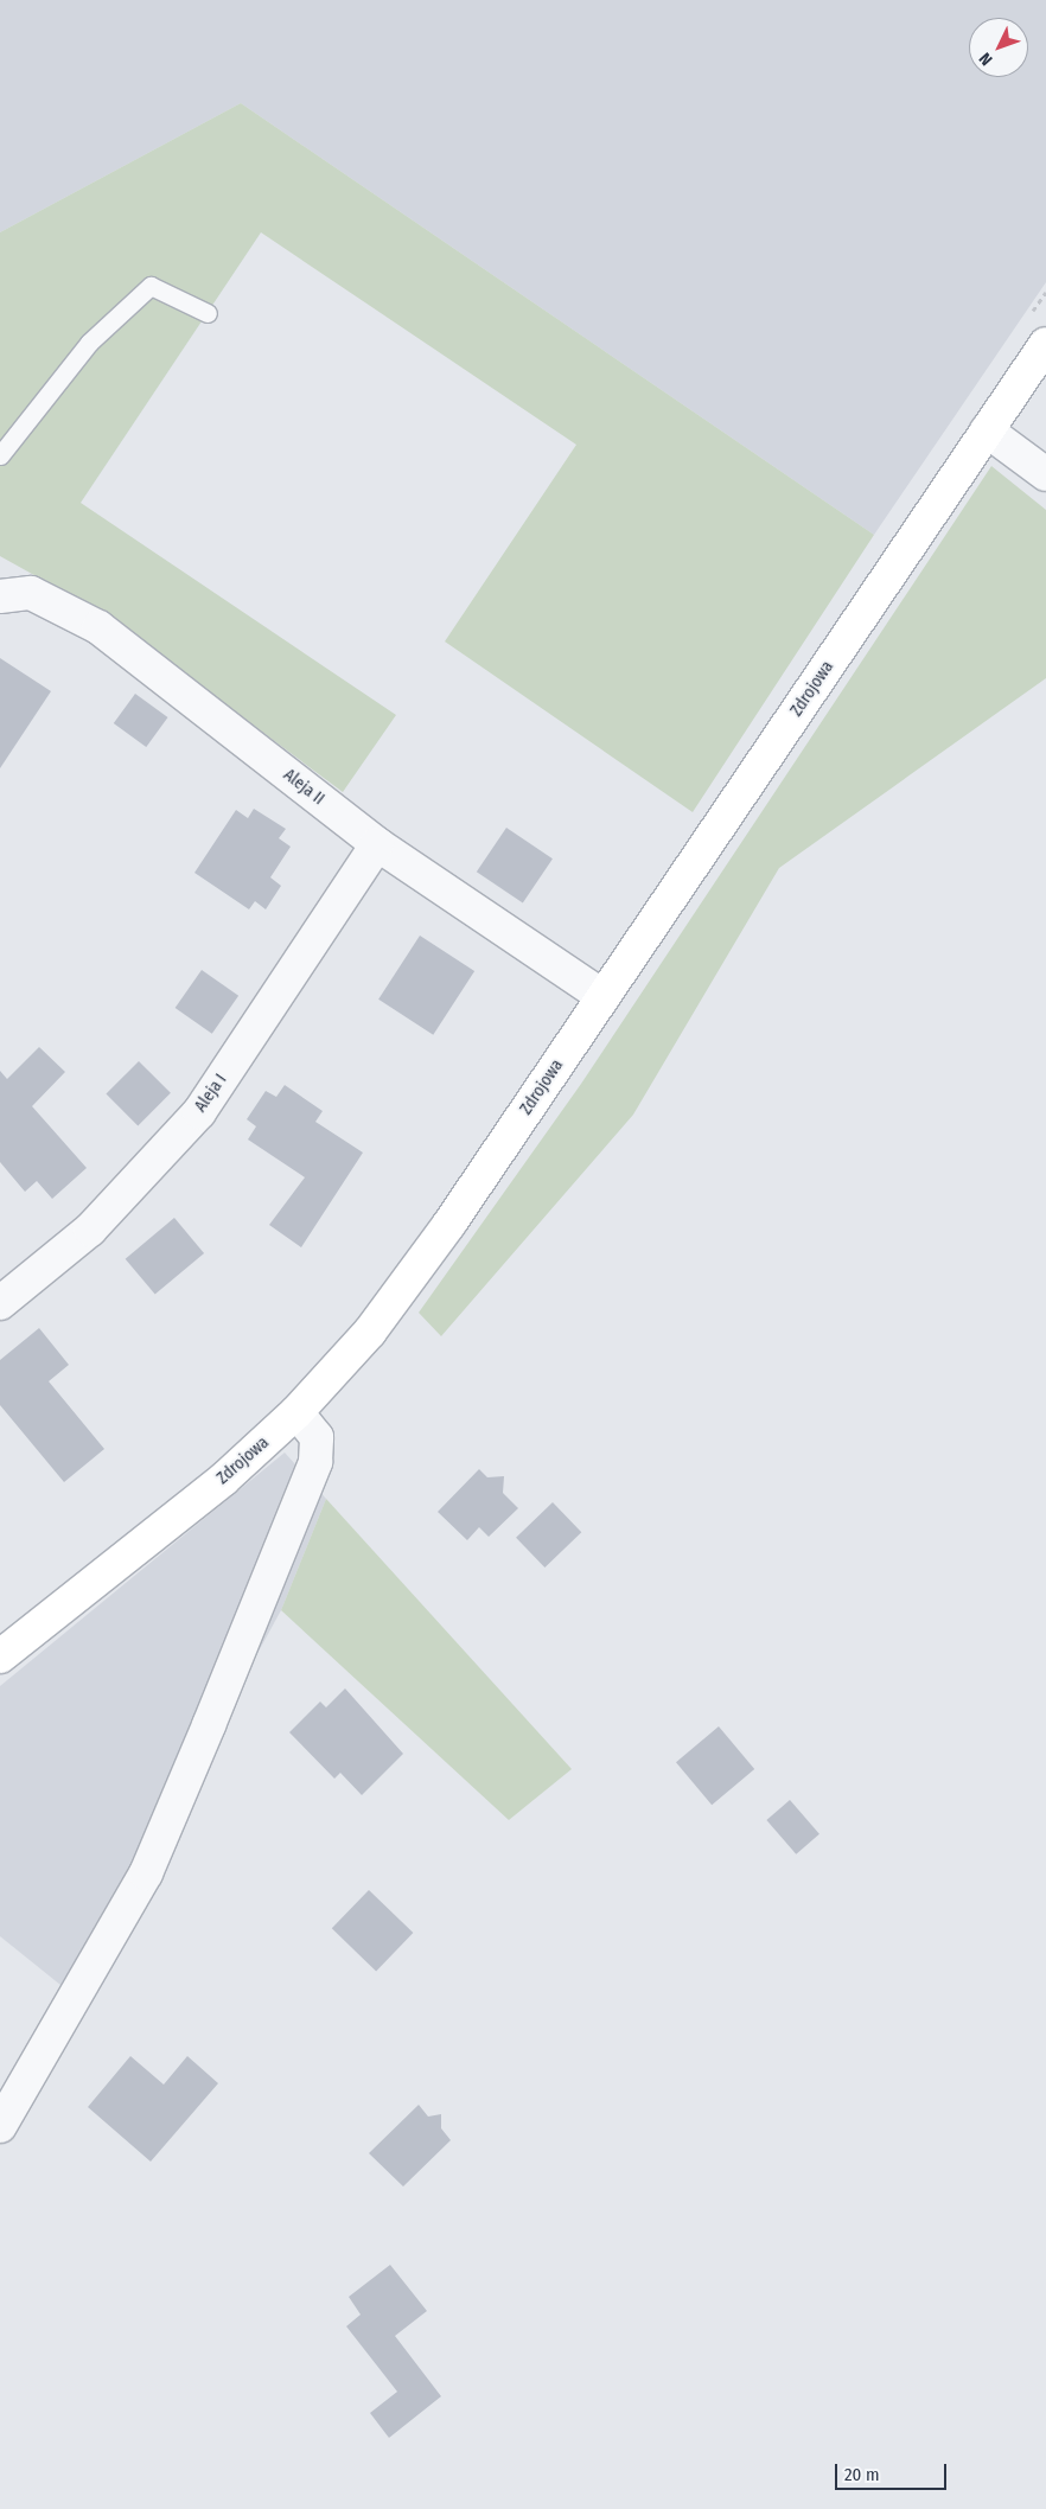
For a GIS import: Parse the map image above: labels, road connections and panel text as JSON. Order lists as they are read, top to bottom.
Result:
{
  "streets": {
    "street": ["Zdrojowa", "Aleja II", "Aleja I"]
  },
  "crossings": [
    ["Zdrojowa", "Aleja II"],
    ["Aleja II", "Aleja I"]
  ],
  "scale_bar": "20 m",
  "north": "bottom left"
}
